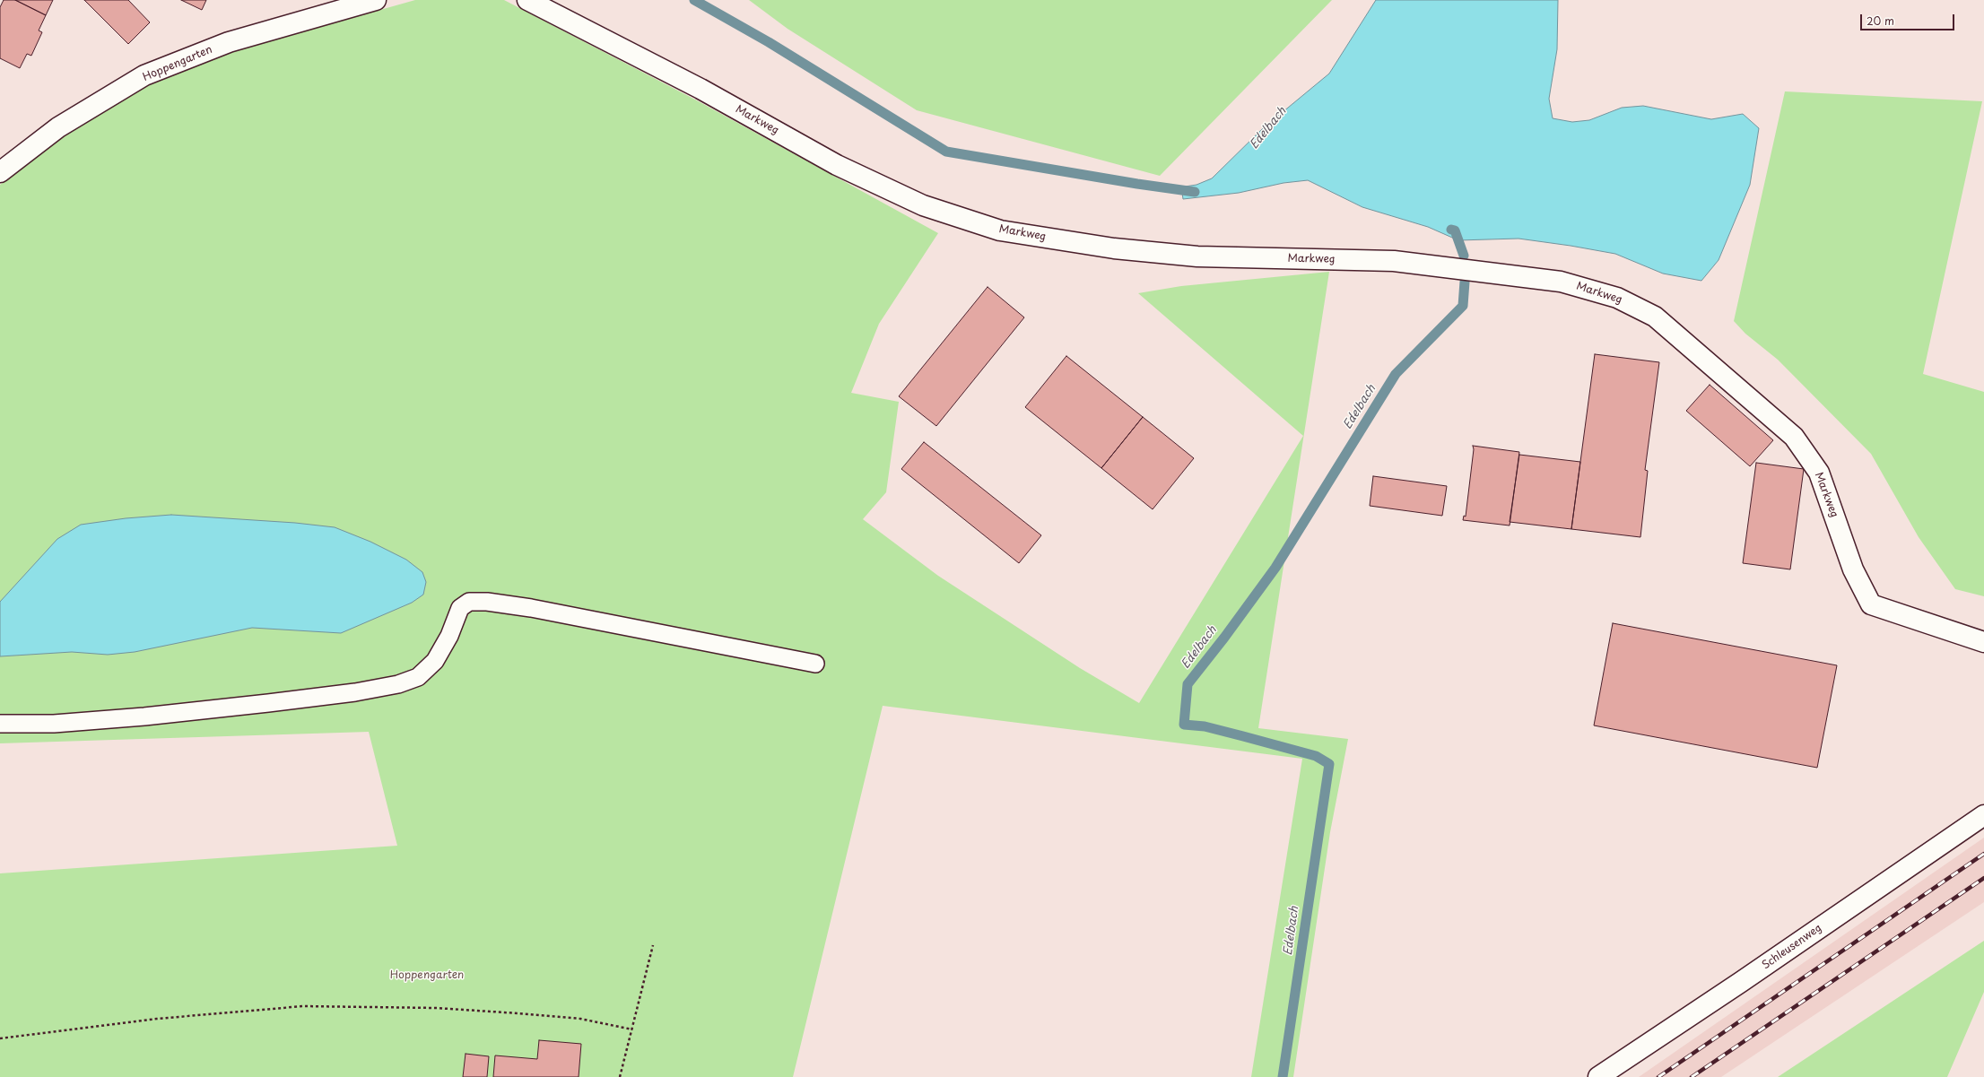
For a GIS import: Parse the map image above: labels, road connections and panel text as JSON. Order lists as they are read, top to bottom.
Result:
{
  "streets": {
    "street": ["Hoppengarten", "Markweg", "Schleusenweg"]
  },
  "water": ["Edelbach"],
  "parks": ["Hoppengarten"],
  "scale_bar": "20 m"
}
